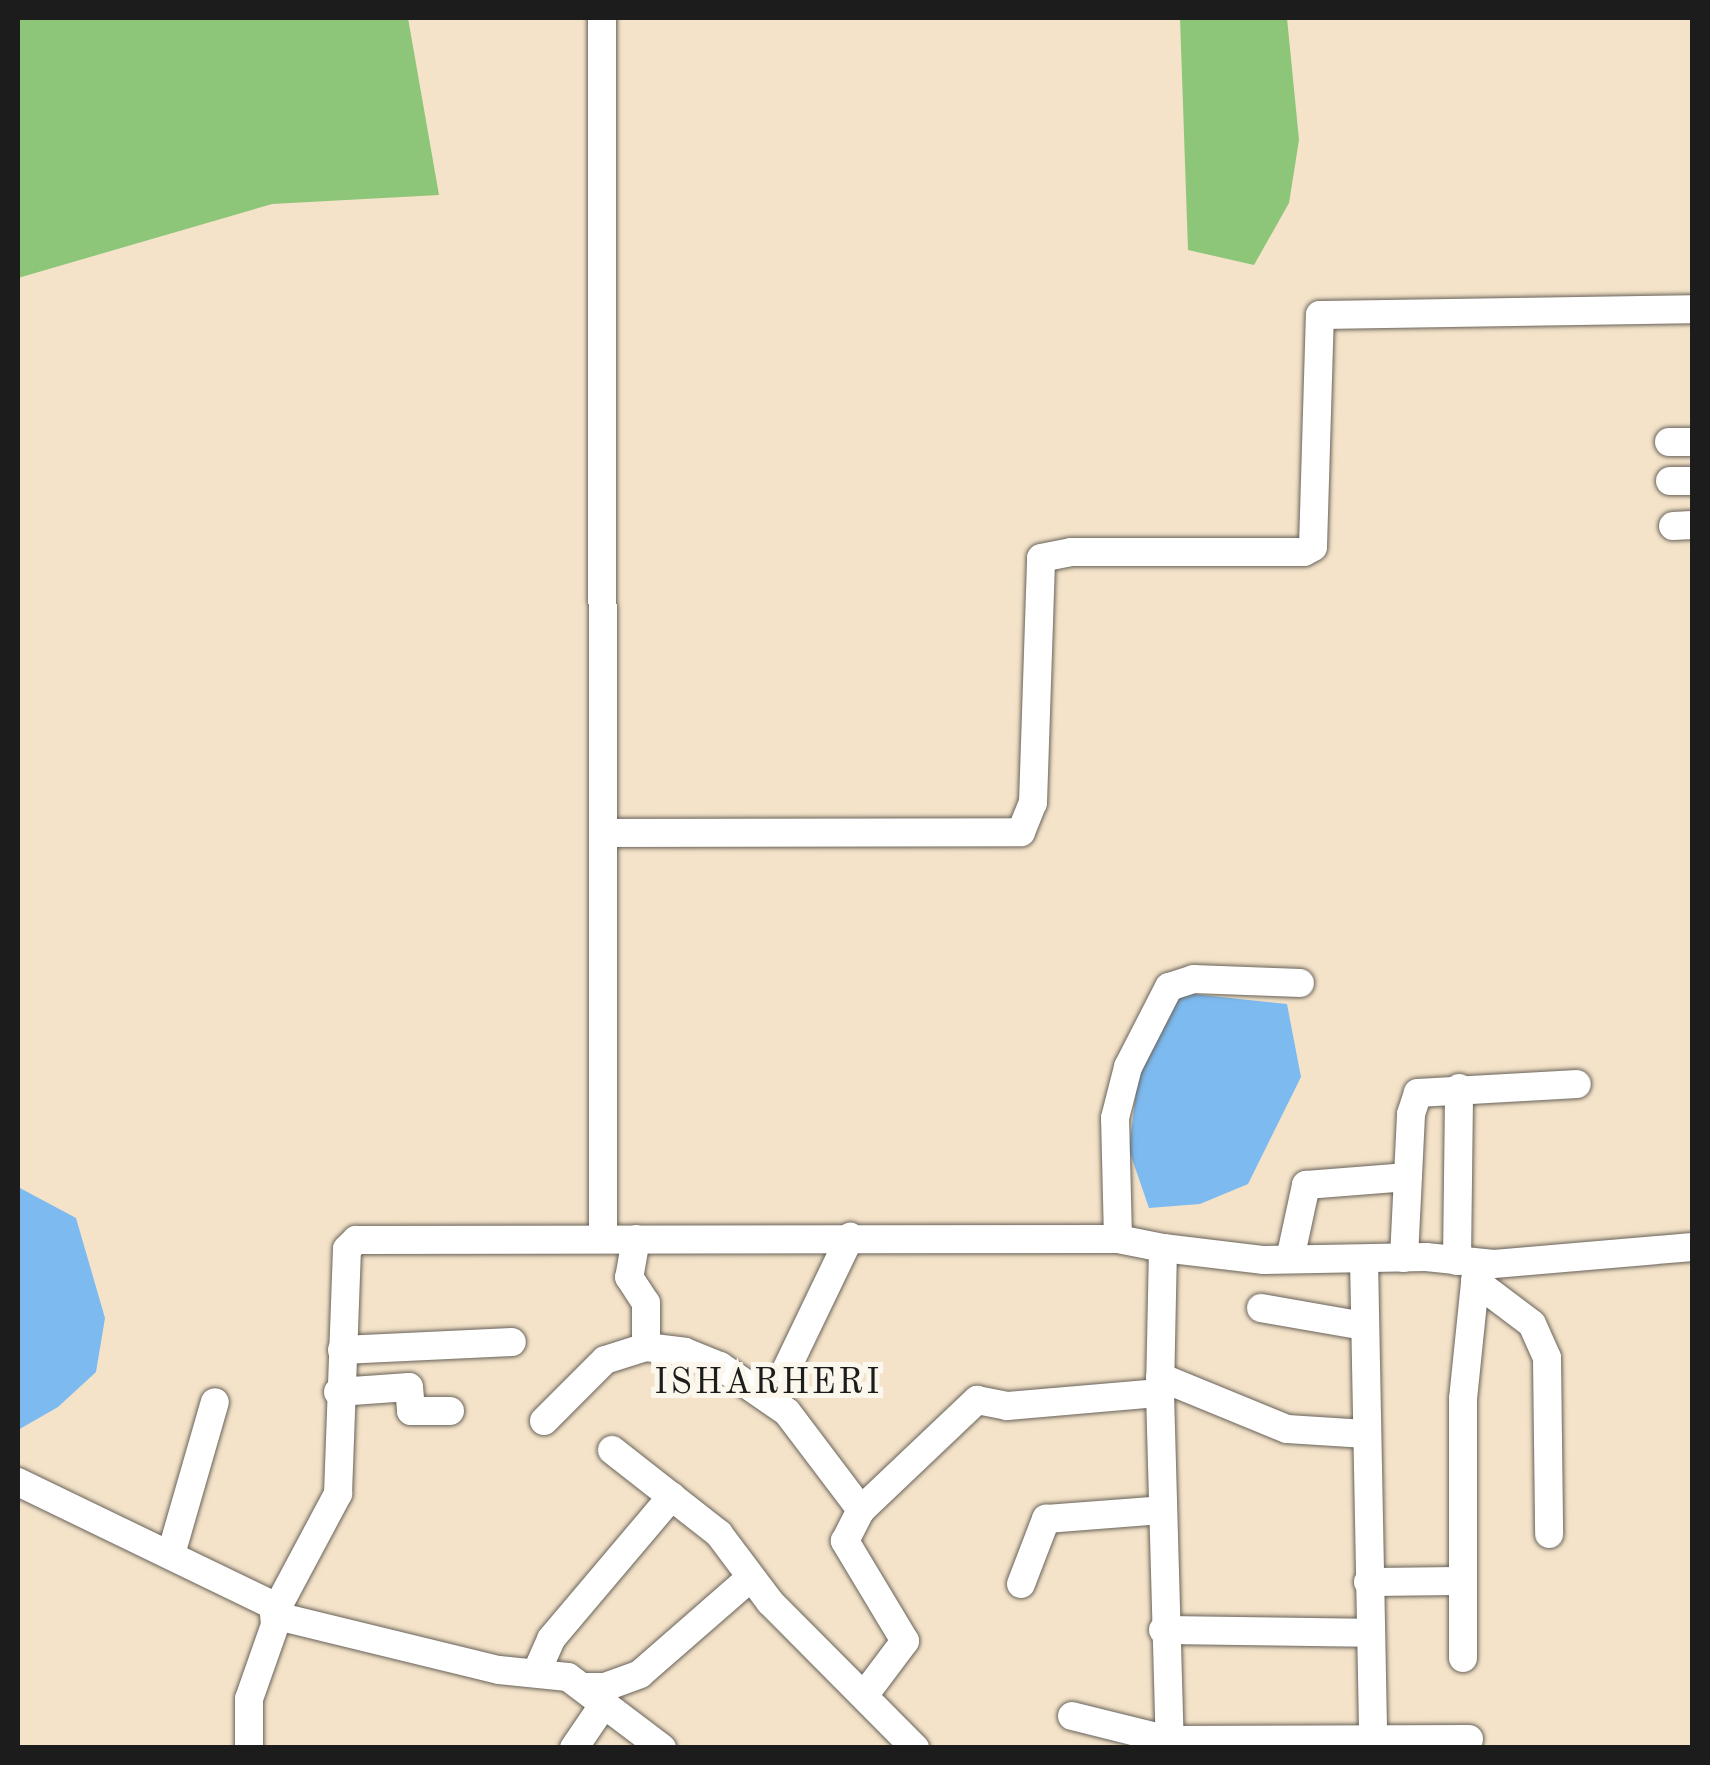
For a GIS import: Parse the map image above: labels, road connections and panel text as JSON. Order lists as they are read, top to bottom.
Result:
{
  "districts": ["ISHARHERI"]
}
